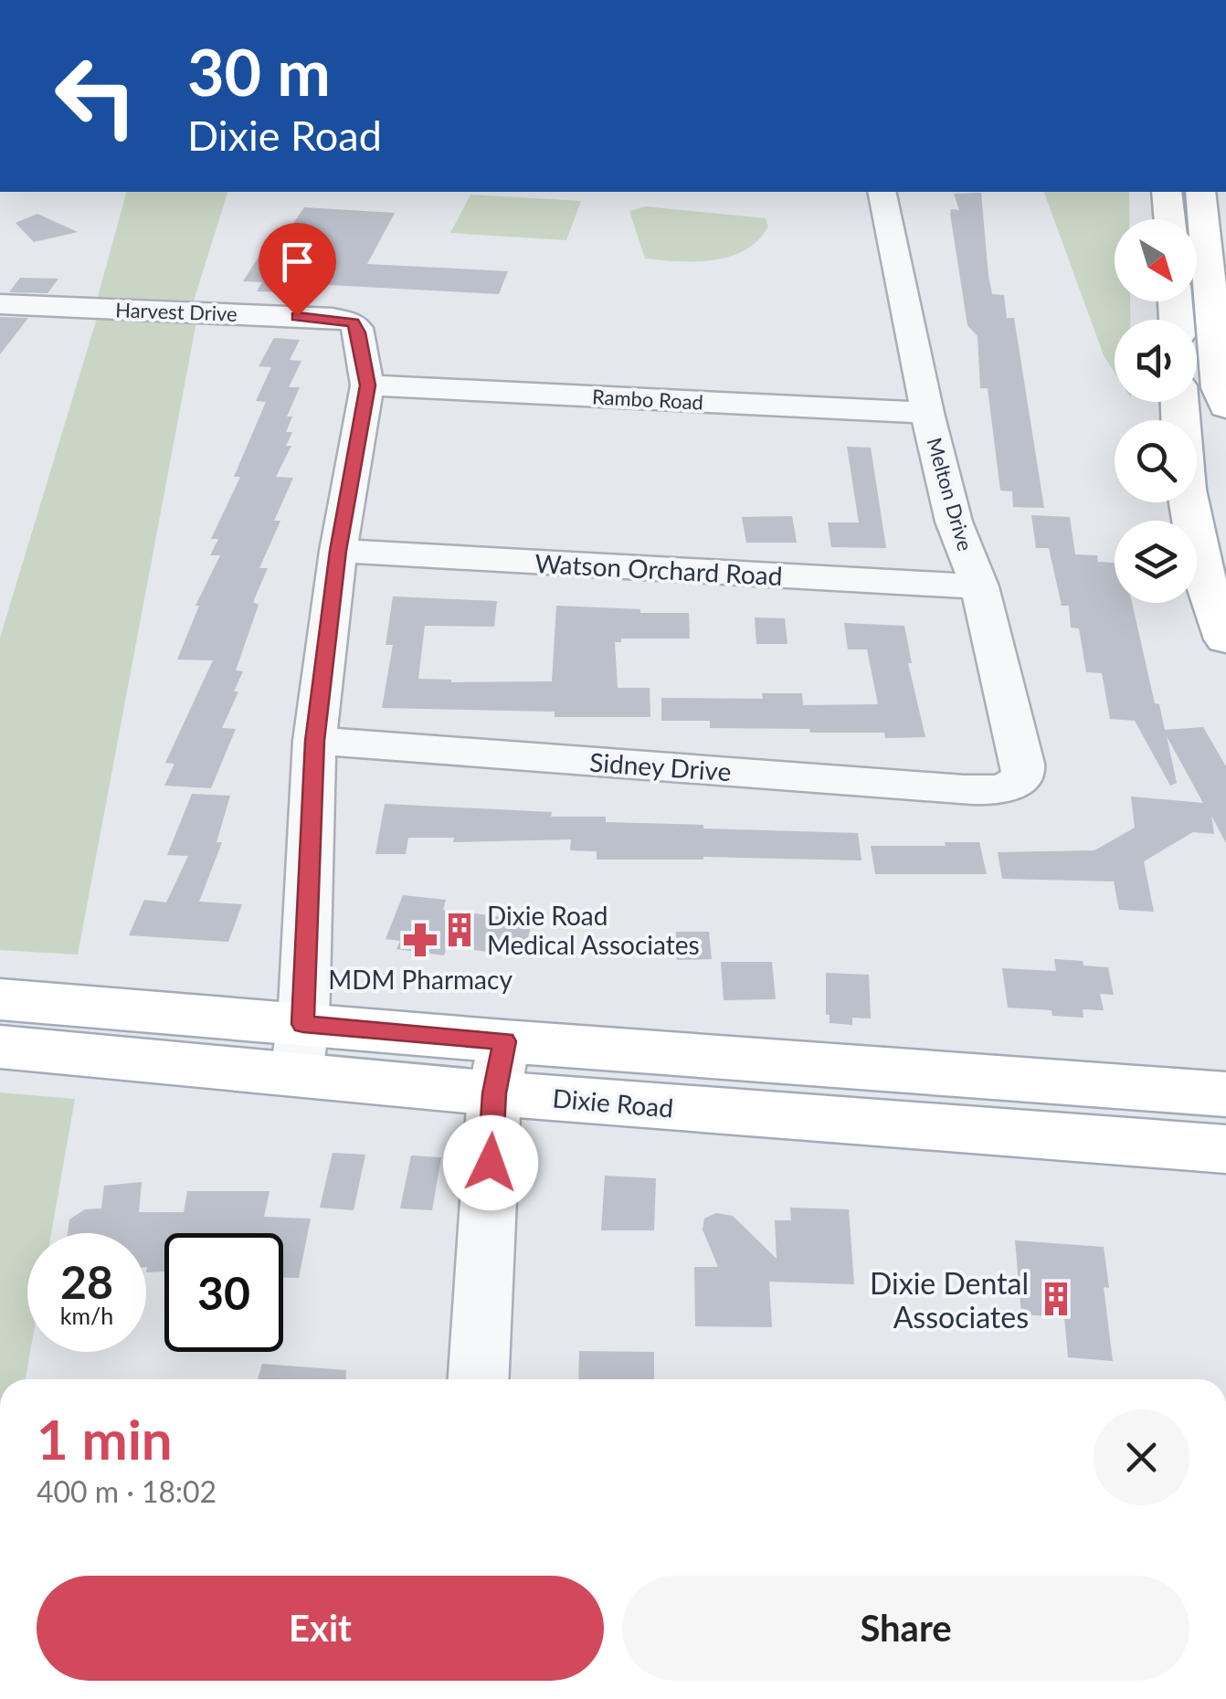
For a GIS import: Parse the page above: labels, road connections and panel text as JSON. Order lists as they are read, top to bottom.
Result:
{
  "streets": {
    "main road": ["Dixie Road"],
    "street": [
      "Harvest Drive",
      "Rambo Road",
      "Melton Drive",
      "Watson Orchard Road",
      "Sidney Drive"
    ]
  },
  "crossings": [
    ["Harvest Drive", "Rambo Road"],
    ["Rambo Road", "Melton Drive"],
    ["Melton Drive", "Watson Orchard Road"],
    ["Melton Drive", "Sidney Drive"]
  ],
  "places": {
    "building": ["Dixie Road Medical Associates", "Dixie Dental Associates"],
    "pharmacy": ["MDM Pharmacy"]
  },
  "north": "bottom right",
  "page": {
    "turn": ["30 m", "Dixie Road"],
    "speed": "28 km/h",
    "limit": "30",
    "heading": ["1 min", "400 m · 18:02"],
    "buttons": ["Exit", "Share"]
  }
}
